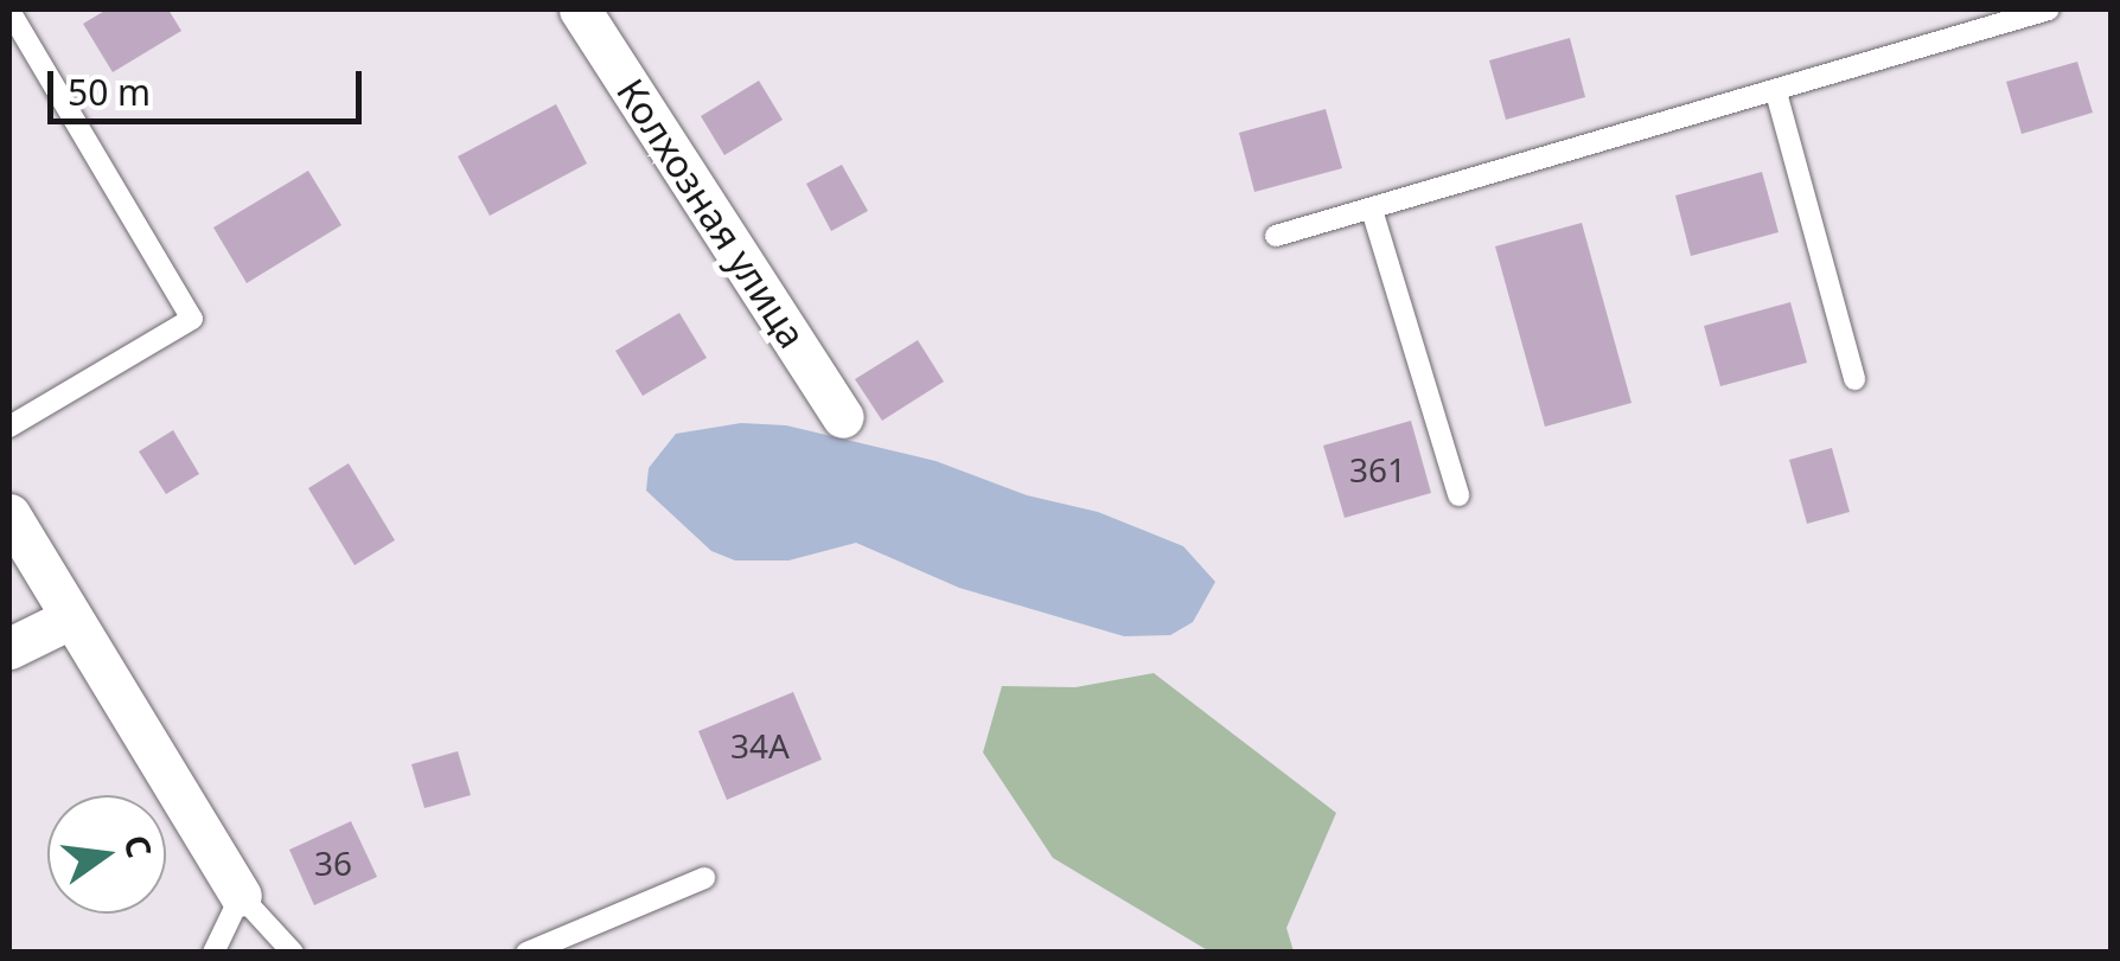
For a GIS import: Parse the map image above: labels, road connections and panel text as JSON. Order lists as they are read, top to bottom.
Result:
{
  "streets": {
    "street": ["Колхозная улица"]
  },
  "house_numbers": ["361", "34А", "36"],
  "scale_bar": "50 m",
  "north": "right"
}
